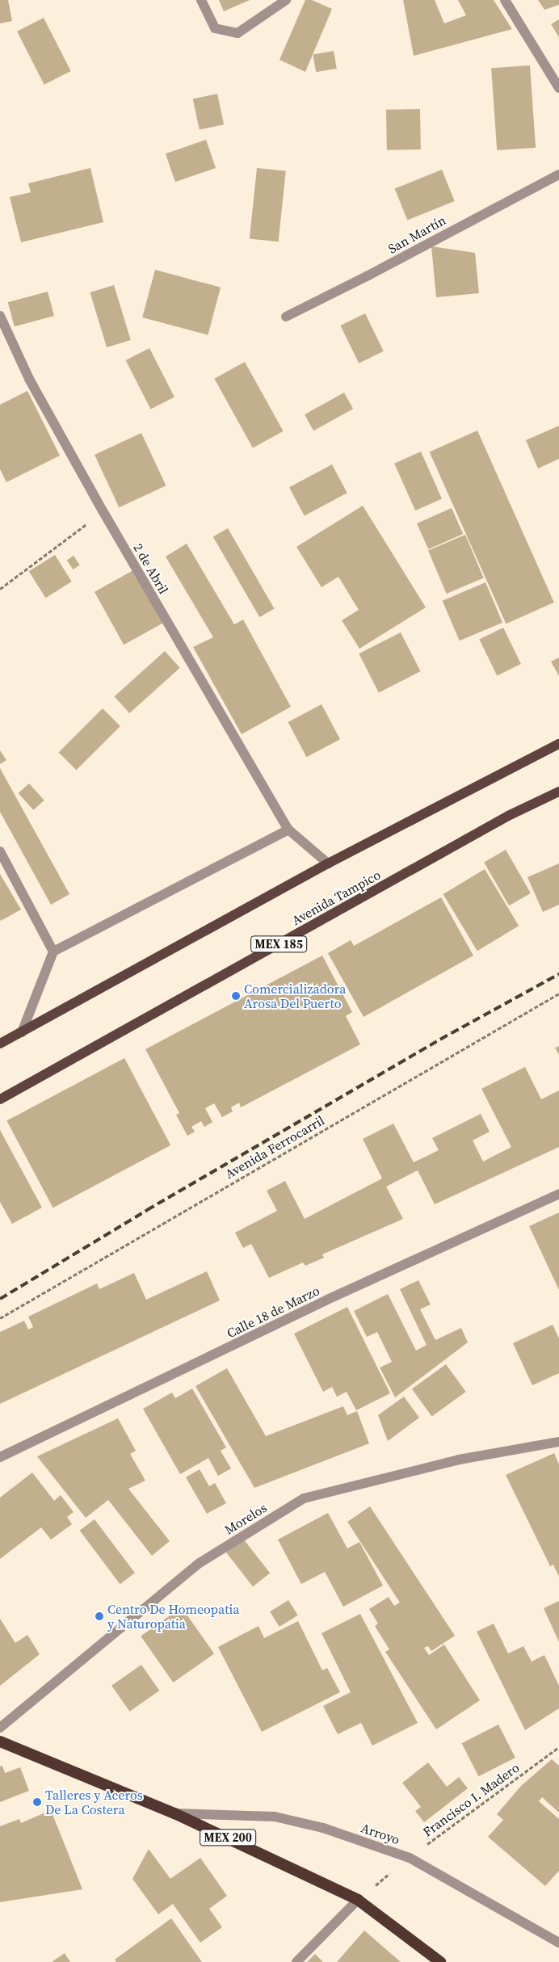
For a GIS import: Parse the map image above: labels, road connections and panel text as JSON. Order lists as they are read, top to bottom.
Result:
{
  "streets": {
    "highway": ["MEX 200"],
    "main road": ["Avenida Tampico", "MEX 185"],
    "street": [
      "San Martín",
      "2 de Abril",
      "Calle 18 de Marzo",
      "Morelos",
      "Arroyo"
    ],
    "path": ["Avenida Ferrocarril", "Francisco I. Madero"]
  },
  "crossings": [
    ["Francisco I. Madero", "Arroyo"],
    ["Francisco I. Madero", "MEX 200"],
    ["Arroyo", "MEX 200"]
  ],
  "places": ["Comercializadora Arosa Del Puerto", "Centro De Homeopatia y Naturopatia", "Talleres y Aceros De La Costera"]
}
